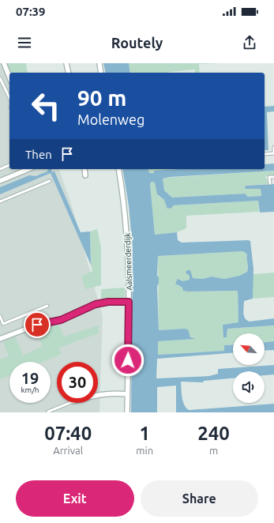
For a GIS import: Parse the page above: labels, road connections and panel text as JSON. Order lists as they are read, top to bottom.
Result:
{
  "streets": {
    "street": ["Aalsmeerderdijk"]
  },
  "north": "top left",
  "page": {
    "status": "07:39",
    "header": "Routely",
    "turn": ["90 m", "Molenweg"],
    "then": "Then",
    "speed": "19 km/h",
    "limit": "30",
    "eta": [
      "07:40",
      "Arrival",
      "1",
      "min",
      "240",
      "m"
    ],
    "buttons": ["Exit", "Share"]
  }
}
